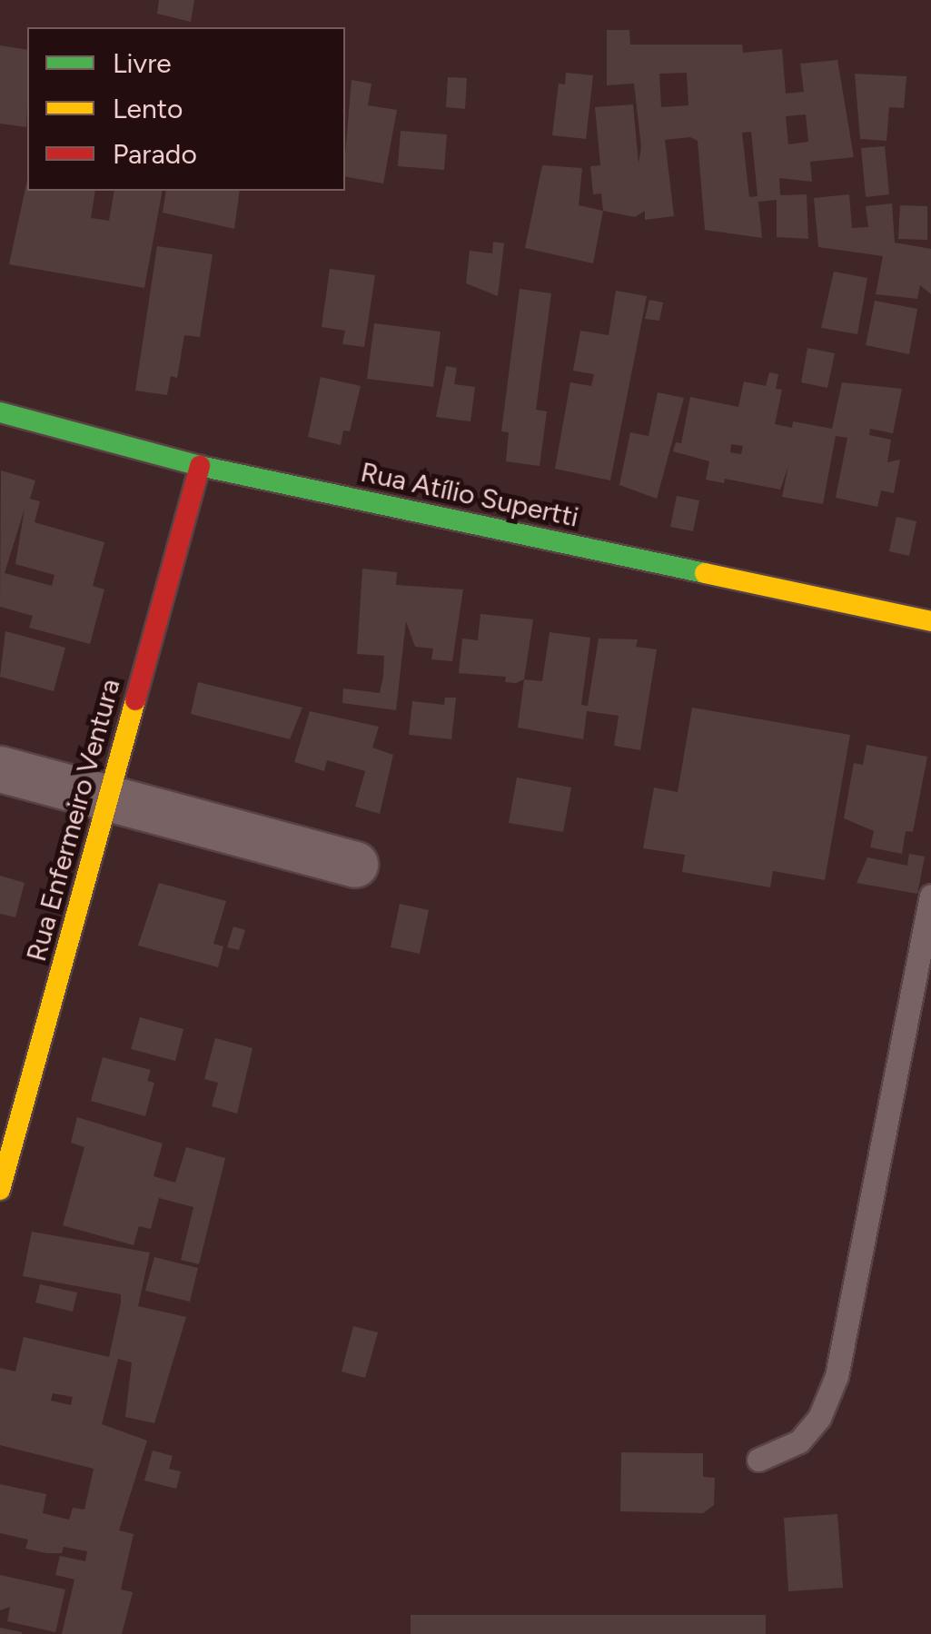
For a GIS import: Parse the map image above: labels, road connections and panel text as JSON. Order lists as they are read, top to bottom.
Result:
{
  "streets": {
    "street": ["Rua Atílio Supertti", "Rua Enfermeiro Ventura"]
  },
  "crossings": [
    ["Rua Atílio Supertti", "Rua Enfermeiro Ventura"]
  ],
  "legend": ["Livre", "Lento", "Parado"]
}
